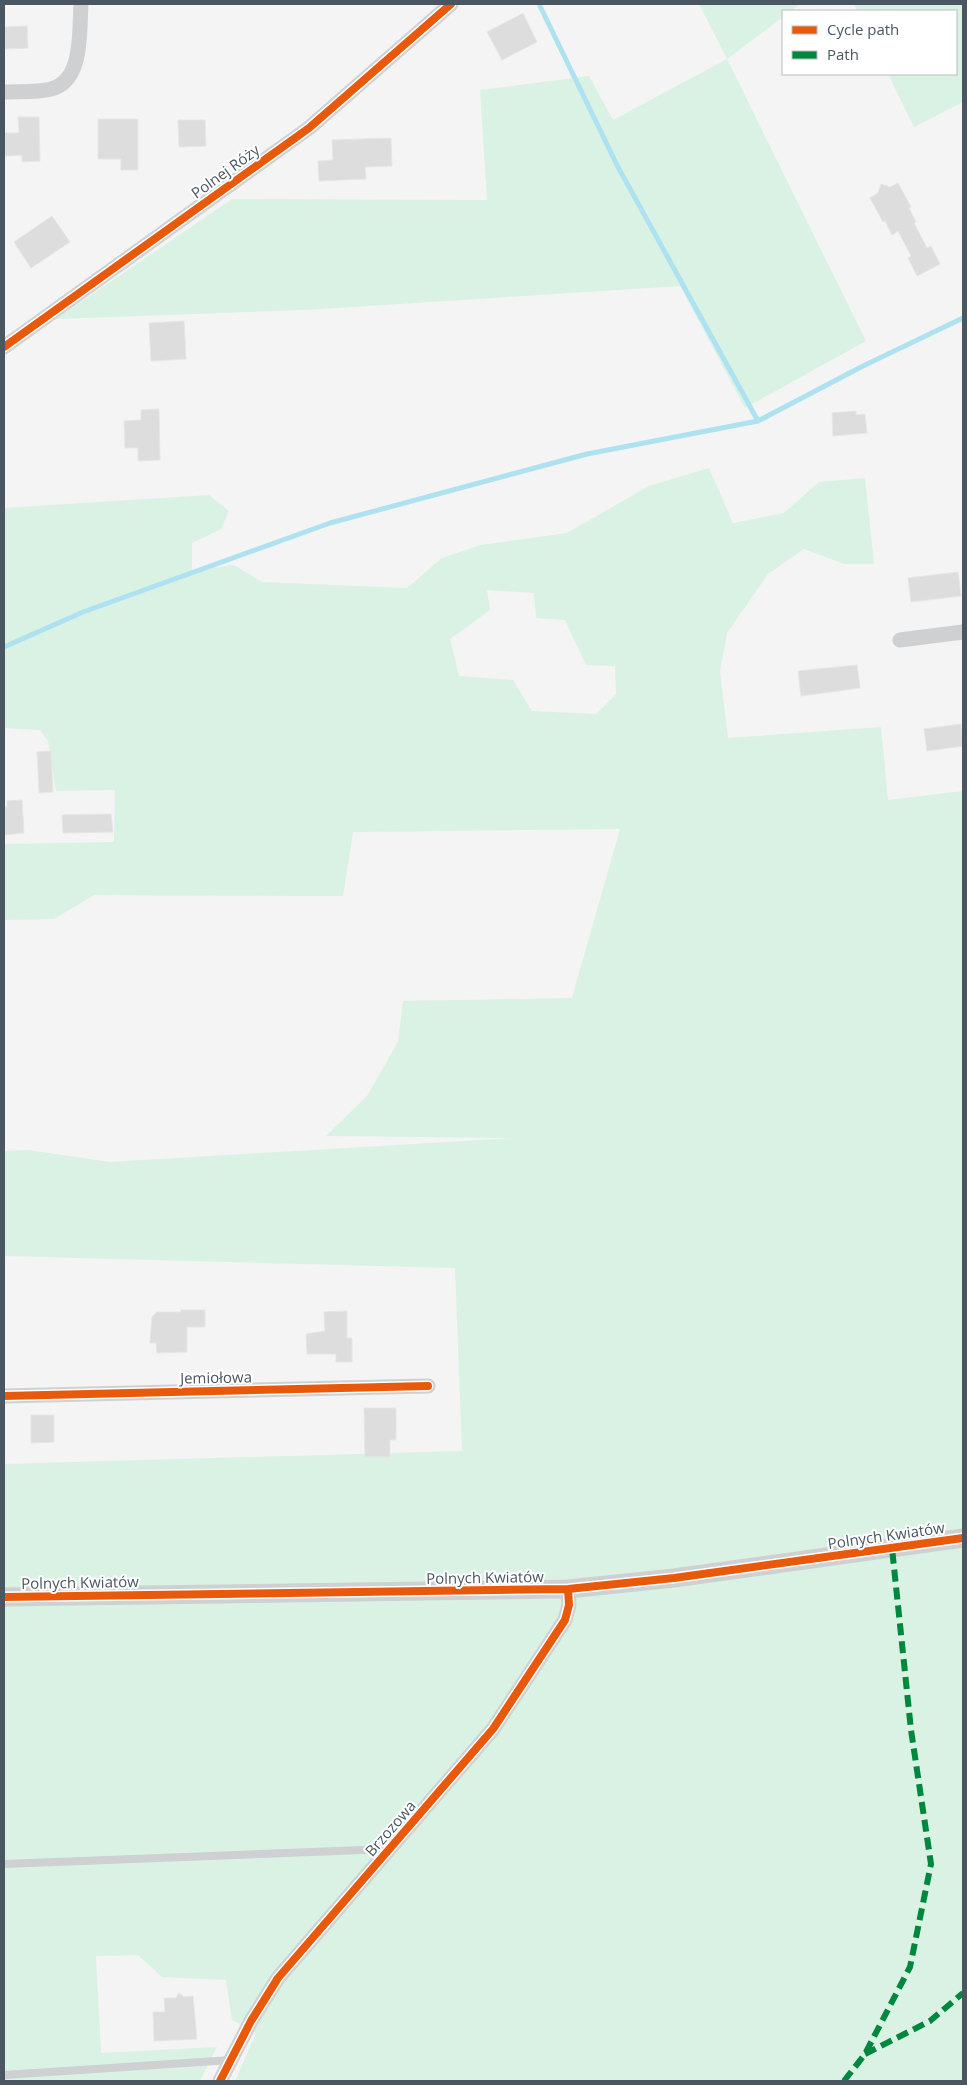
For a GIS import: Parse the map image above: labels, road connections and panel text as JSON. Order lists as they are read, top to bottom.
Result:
{
  "streets": {
    "street": [
      "Polnej Róży",
      "Jemiołowa",
      "Polnych Kwiatów",
      "Brzozowa"
    ]
  },
  "crossings": [
    ["Polnych Kwiatów", "Brzozowa"]
  ],
  "legend": ["Cycle path", "Path"]
}
